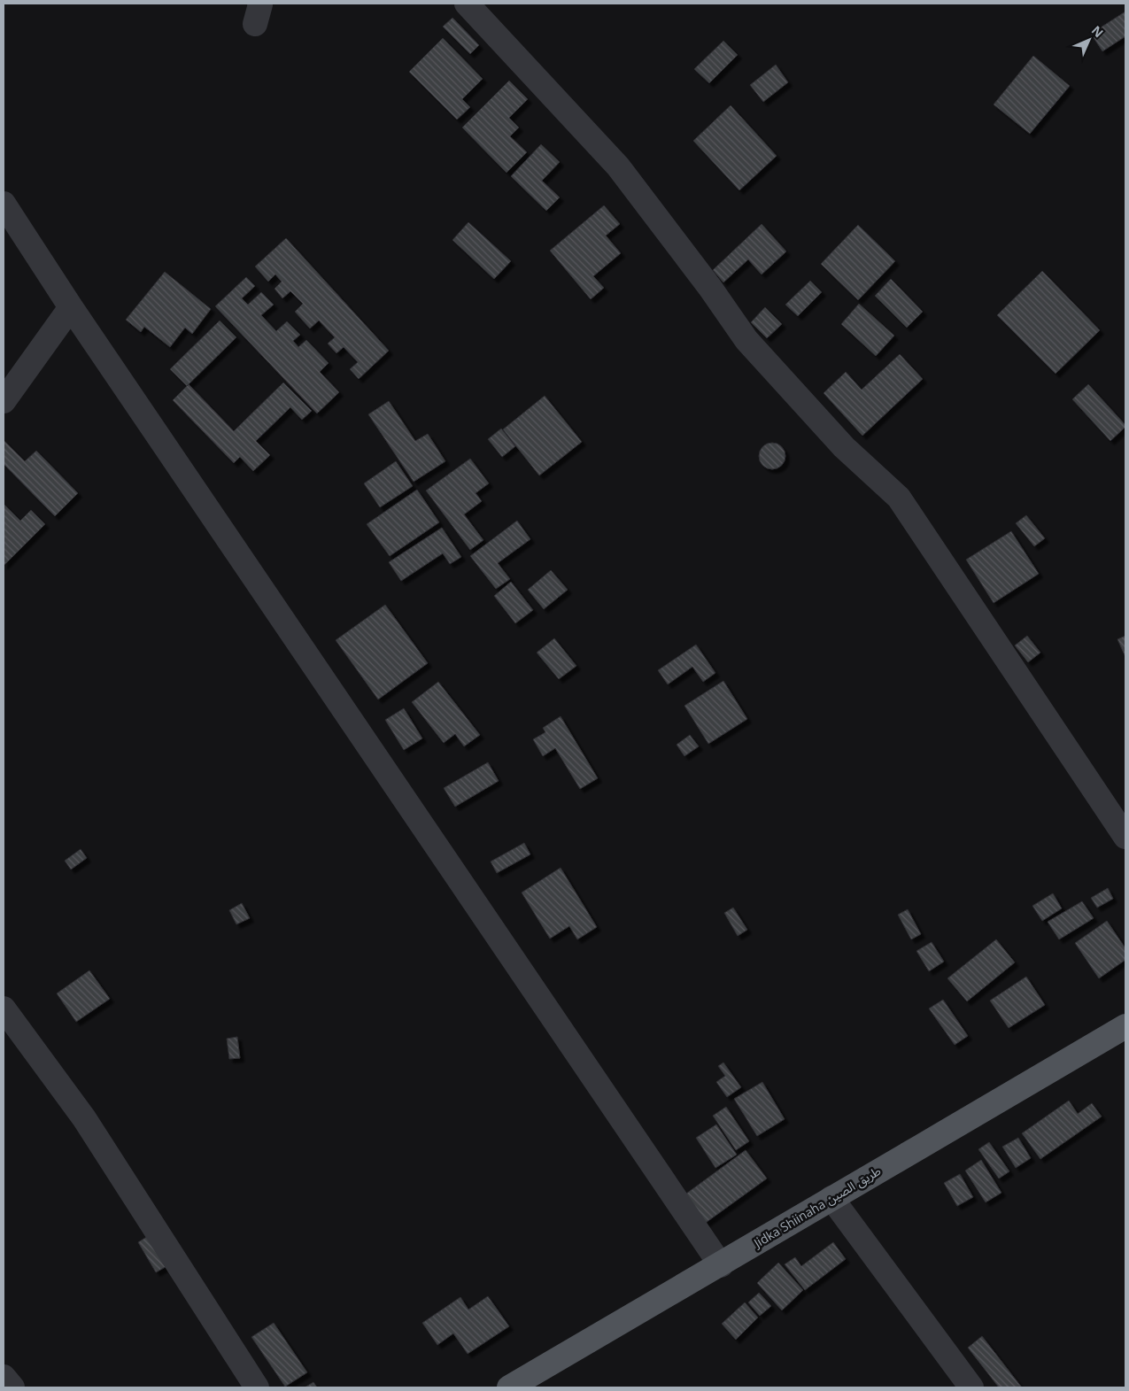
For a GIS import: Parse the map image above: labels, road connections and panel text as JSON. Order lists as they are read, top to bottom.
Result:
{
  "streets": {
    "main road": ["Jidka Shiinaha طريق الصين"]
  },
  "north": "top right"
}
